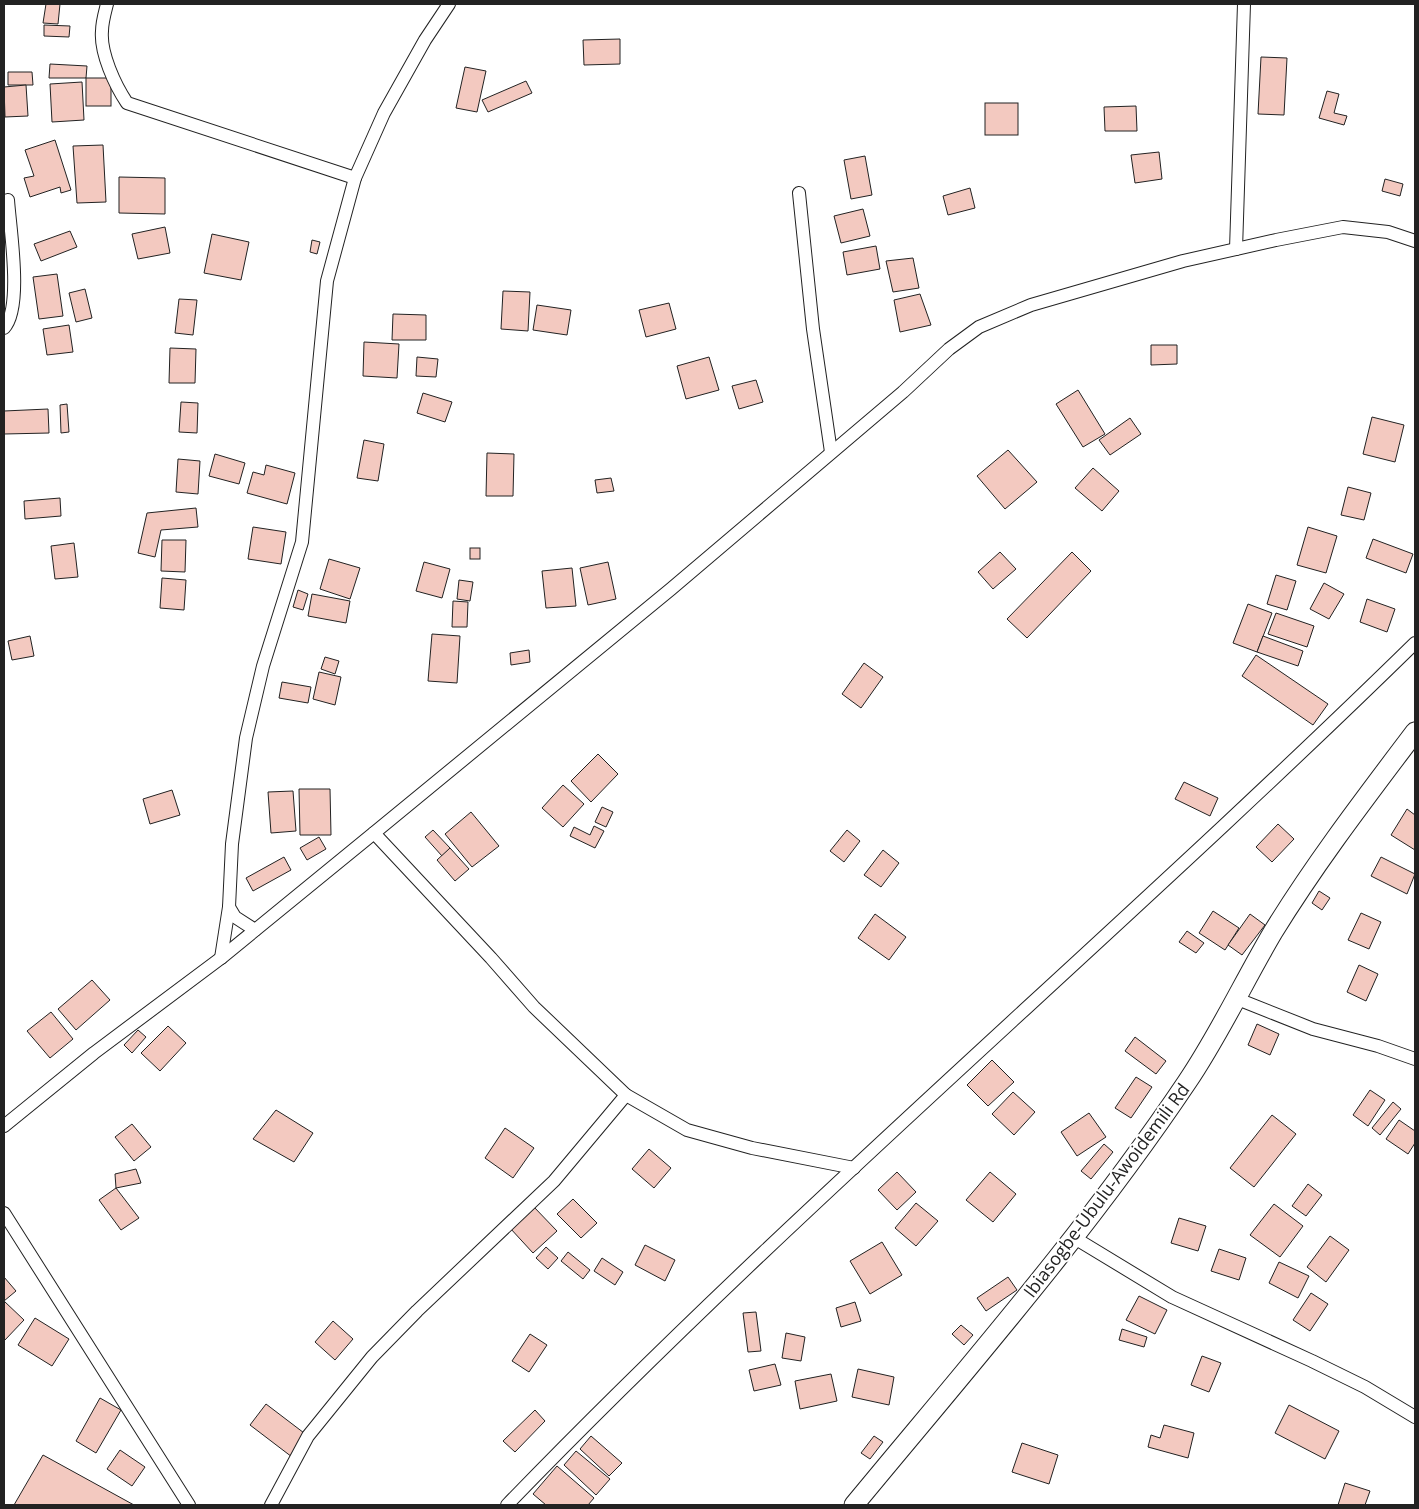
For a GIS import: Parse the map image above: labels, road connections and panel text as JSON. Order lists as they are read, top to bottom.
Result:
{
  "streets": {
    "street": ["Ibiasogbe-Ubulu-Awoidemili Rd"]
  }
}
